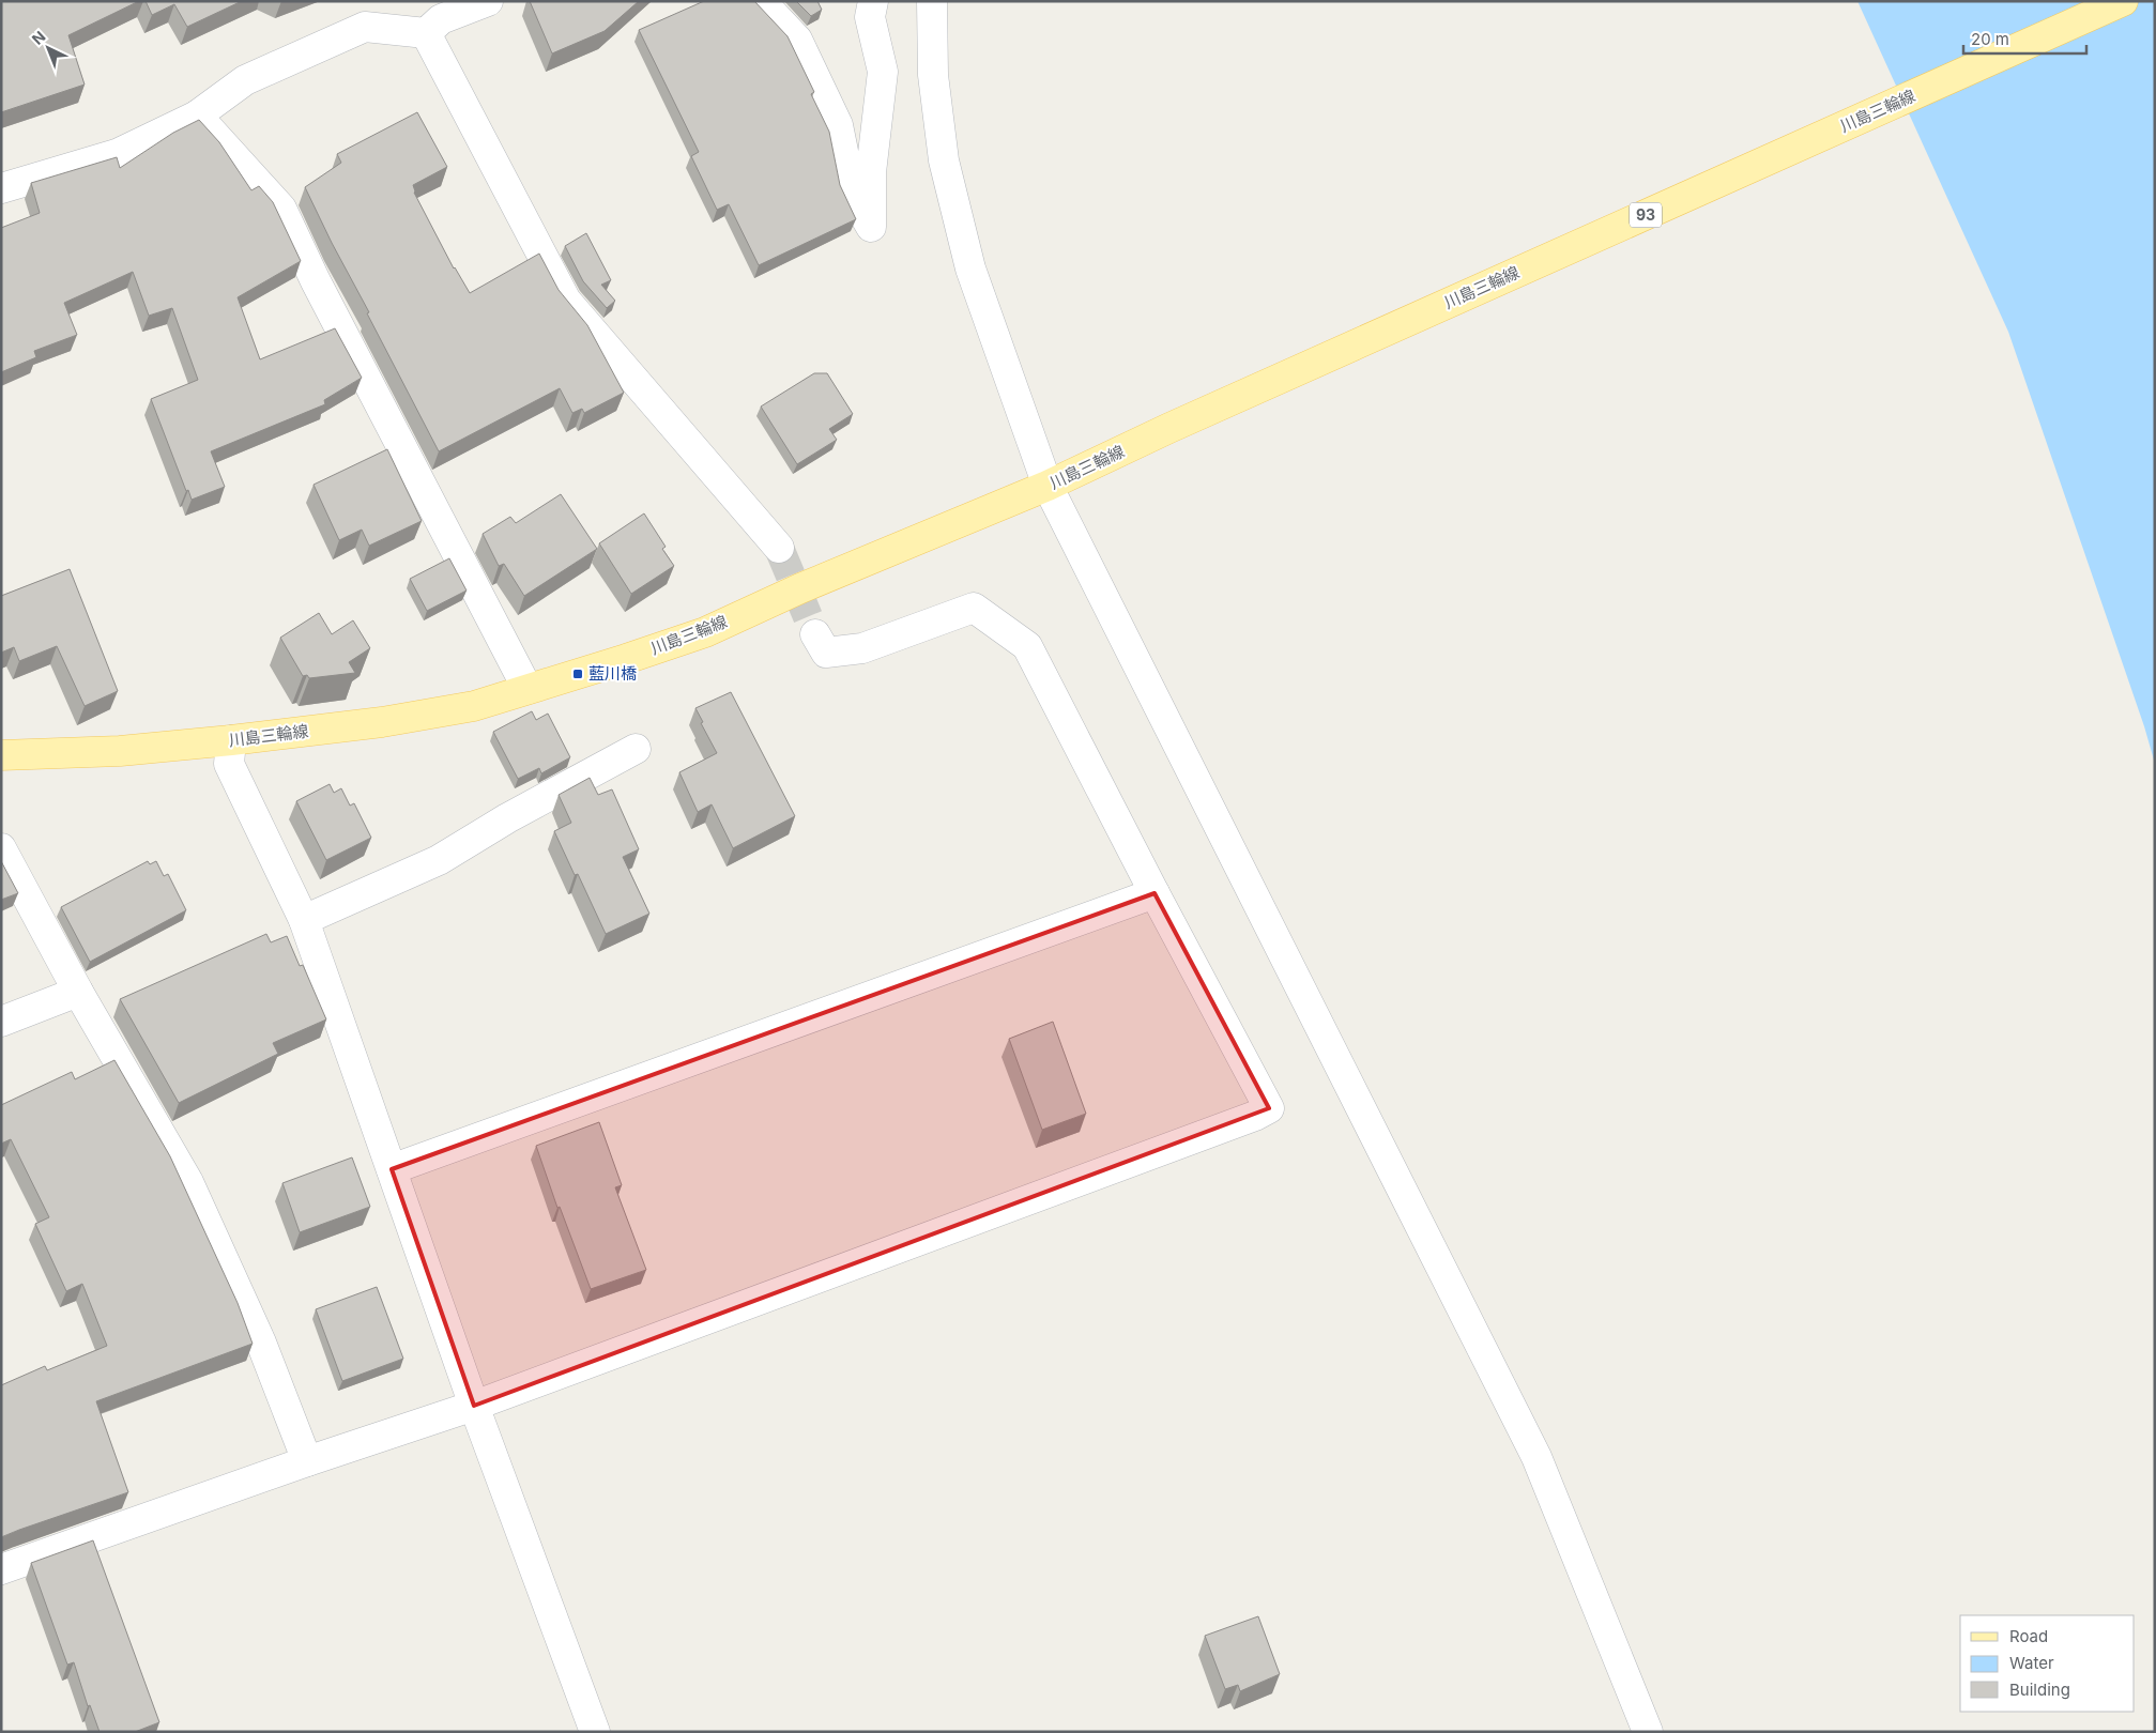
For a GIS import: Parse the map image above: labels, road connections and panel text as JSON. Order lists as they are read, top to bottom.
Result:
{
  "streets": {
    "main road": ["川島三輪線", "93"]
  },
  "places": {
    "transit": ["藍川橋"]
  },
  "legend": ["Road", "Water", "Building"],
  "scale_bar": "20 m",
  "north": "top left"
}
